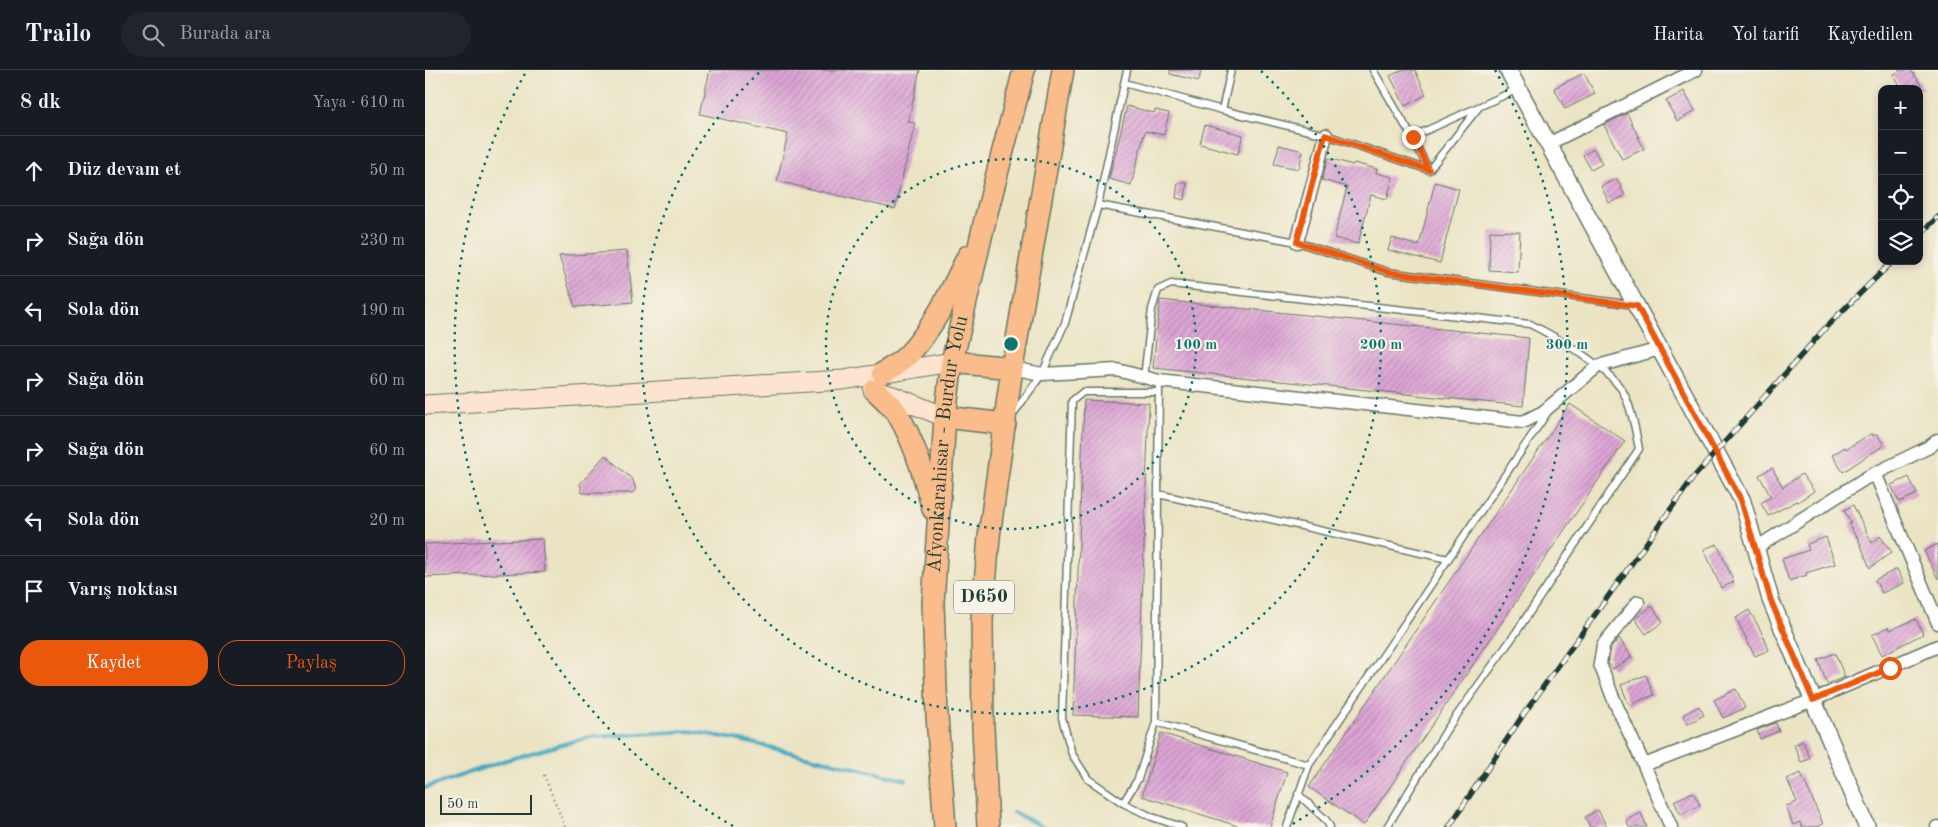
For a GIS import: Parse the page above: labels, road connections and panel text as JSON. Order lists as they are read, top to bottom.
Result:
{
  "streets": {
    "highway": ["Afyonkarahisar - Burdur Yolu", "D650"]
  },
  "scale_bar": "50 m",
  "page": {
    "header": "Trailo",
    "search": "Burada ara",
    "nav": ["Harita", "Yol tarifi", "Kaydedilen"],
    "heading": ["8 dk", "Yaya · 610 m"],
    "map_buttons": ["+", "−"],
    "list": [
      ["Düz devam et", "50 m"],
      ["Sağa dön", "230 m"],
      ["Sola dön", "190 m"],
      ["Sağa dön", "60 m"],
      ["Sağa dön", "60 m"],
      ["Sola dön", "20 m"],
      "Varış noktası"
    ],
    "buttons": ["Kaydet", "Paylaş"],
    "scale": "50 m"
  },
  "rings": ["100 m", "200 m", "300 m"]
}
